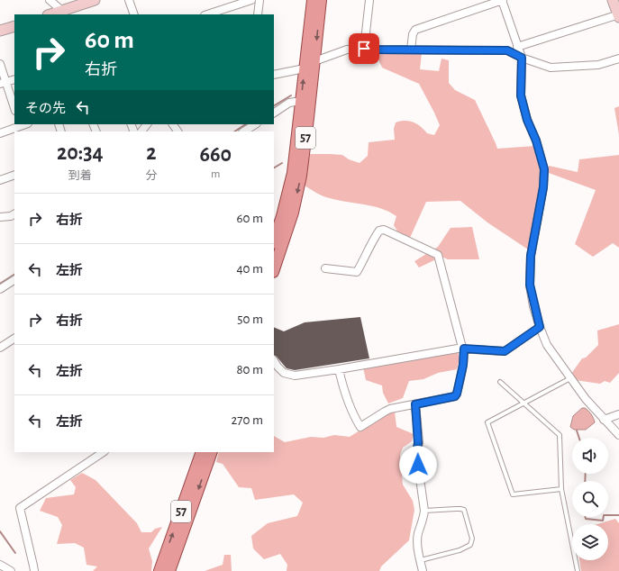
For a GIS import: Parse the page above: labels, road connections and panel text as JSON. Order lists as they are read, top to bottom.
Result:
{
  "streets": {
    "main road": ["57"]
  },
  "page": {
    "turn": ["60 m", "右折"],
    "then": "その先",
    "eta": [
      "20:34",
      "到着",
      "2",
      "分",
      "660",
      "m"
    ],
    "list": [
      {
        "name": "右折",
        "value": "60 m"
      },
      {
        "name": "左折",
        "value": "40 m"
      },
      {
        "name": "右折",
        "value": "50 m"
      },
      {
        "name": "左折",
        "value": "80 m"
      },
      {
        "name": "左折",
        "value": "270 m"
      }
    ]
  }
}
